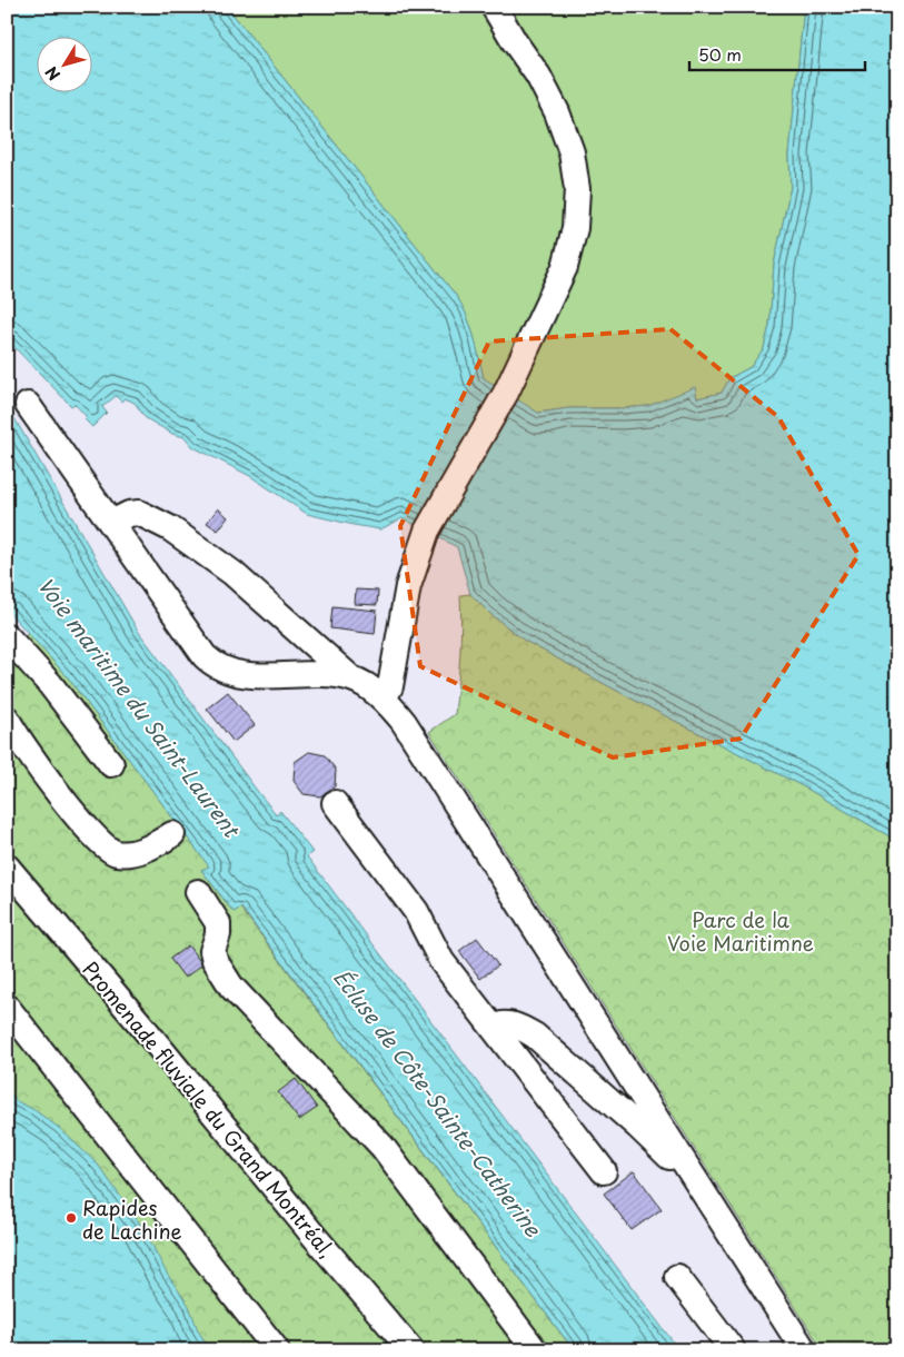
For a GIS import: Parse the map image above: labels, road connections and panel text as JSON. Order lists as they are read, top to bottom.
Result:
{
  "streets": {
    "lane": ["Promenade fluviale du Grand Montréal,"]
  },
  "water": ["Voie maritime du Saint-Laurent", "Écluse de Côte-Sainte-Catherine"],
  "parks": ["Parc de la Voie Maritimne"],
  "places": ["Rapides de Lachine"],
  "scale_bar": "50 m",
  "north": "bottom left"
}
